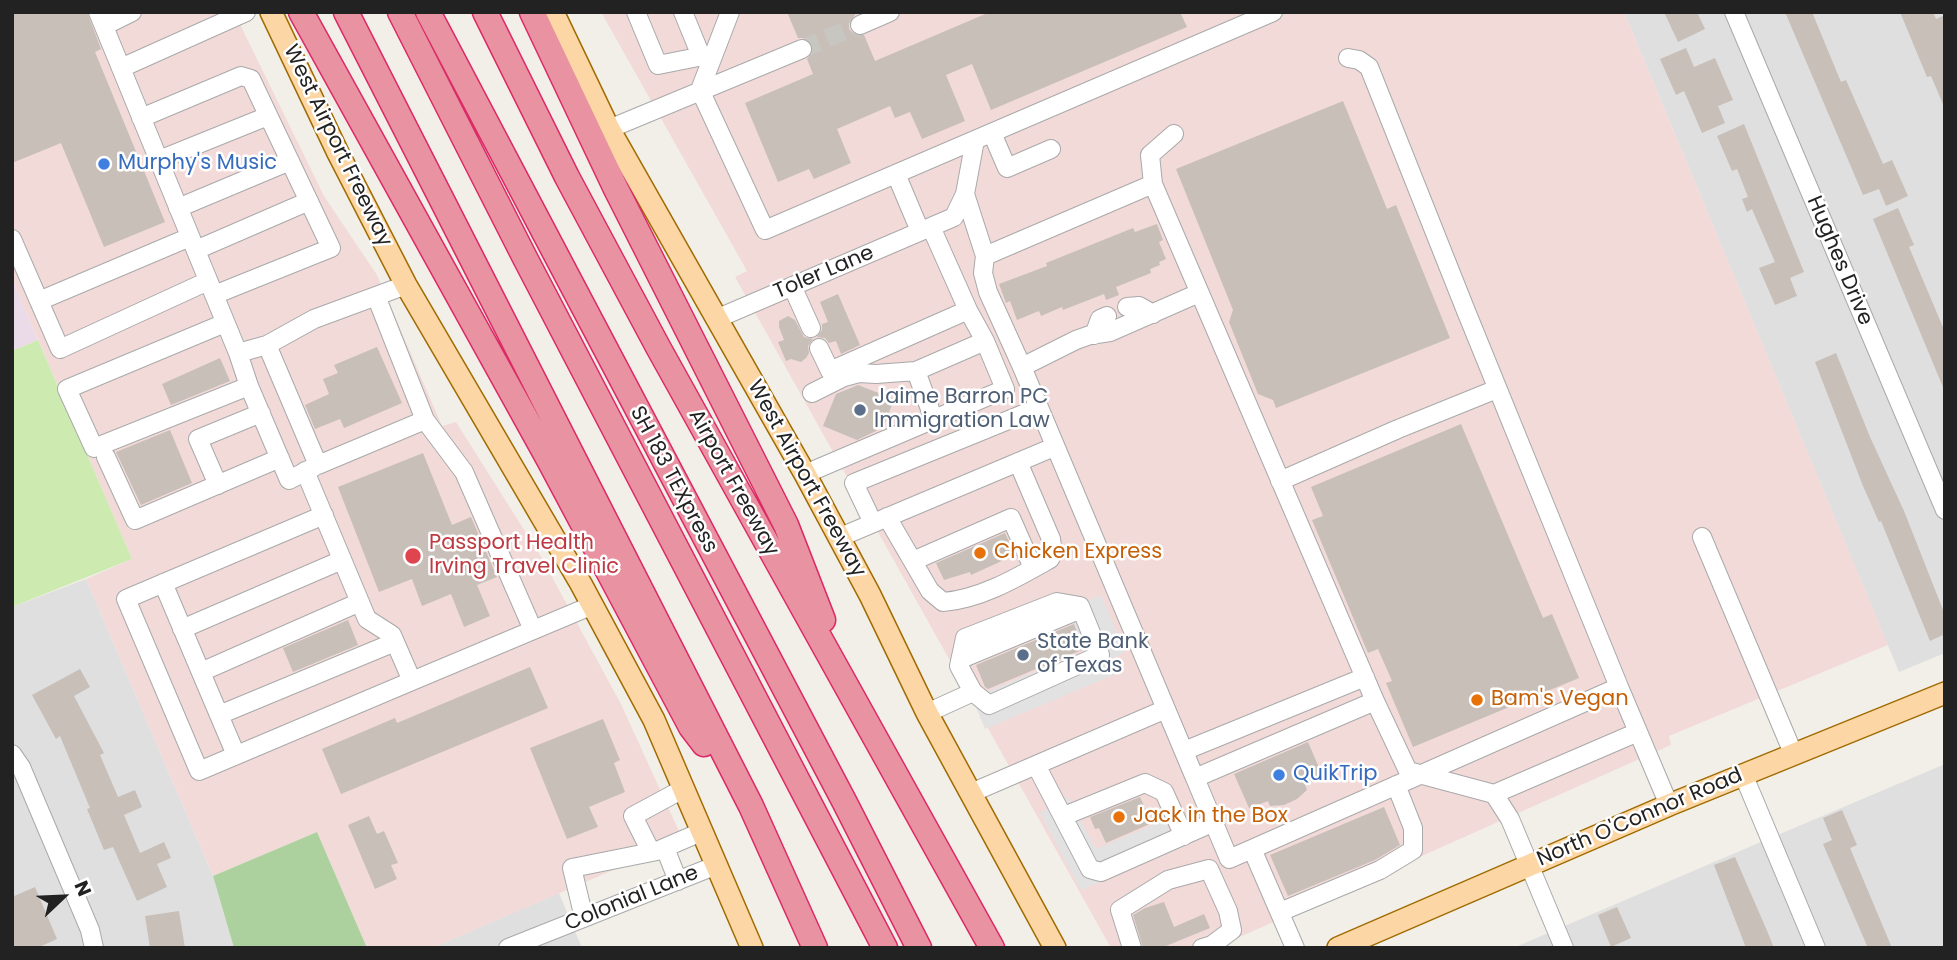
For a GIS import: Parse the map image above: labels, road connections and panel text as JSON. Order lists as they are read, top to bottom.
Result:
{
  "streets": {
    "highway": ["SH 183 TEXpress", "Airport Freeway"],
    "main road": ["West Airport Freeway", "North O'Connor Road"],
    "street": ["Hughes Drive", "Toler Lane", "Colonial Lane"]
  },
  "crossings": [
    ["West Airport Freeway", "Toler Lane"],
    ["West Airport Freeway", "Colonial Lane"]
  ],
  "places": [
    "Murphy's Music",
    "Jaime Barron PC Immigration Law",
    "Chicken Express",
    "Passport Health Irving Travel Clinic",
    "State Bank of Texas",
    "Bam's Vegan",
    "QuikTrip",
    "Jack in the Box"
  ],
  "north": "top right"
}
